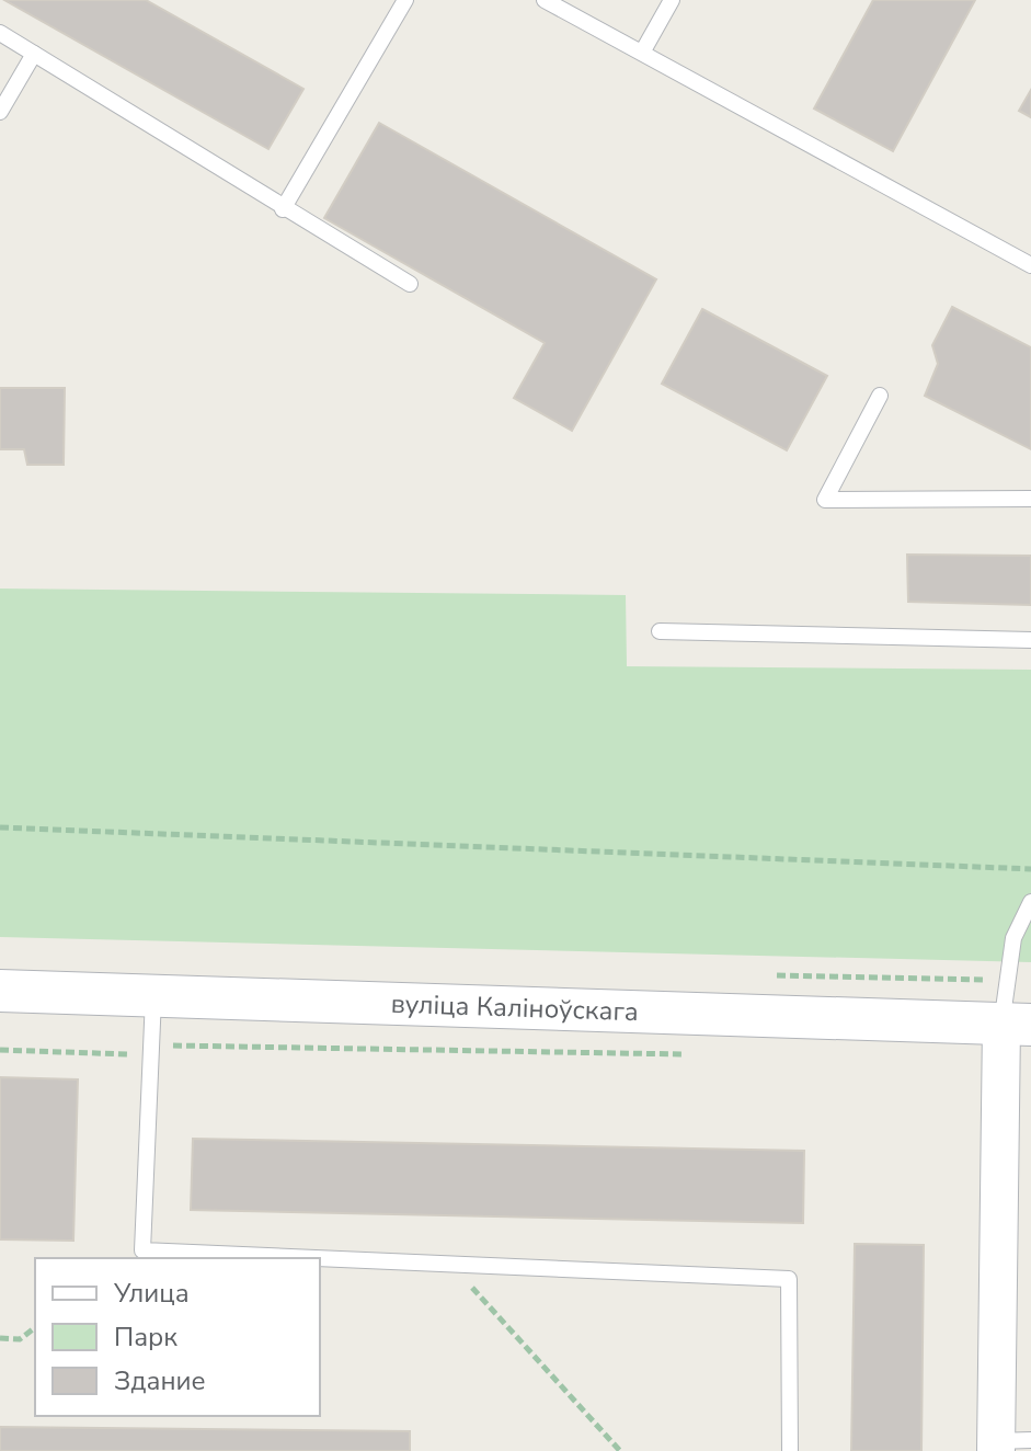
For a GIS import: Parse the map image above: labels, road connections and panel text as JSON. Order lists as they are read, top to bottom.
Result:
{
  "streets": {
    "main road": ["вуліца Каліноўскага"]
  },
  "legend": ["Улица", "Парк", "Здание"]
}
